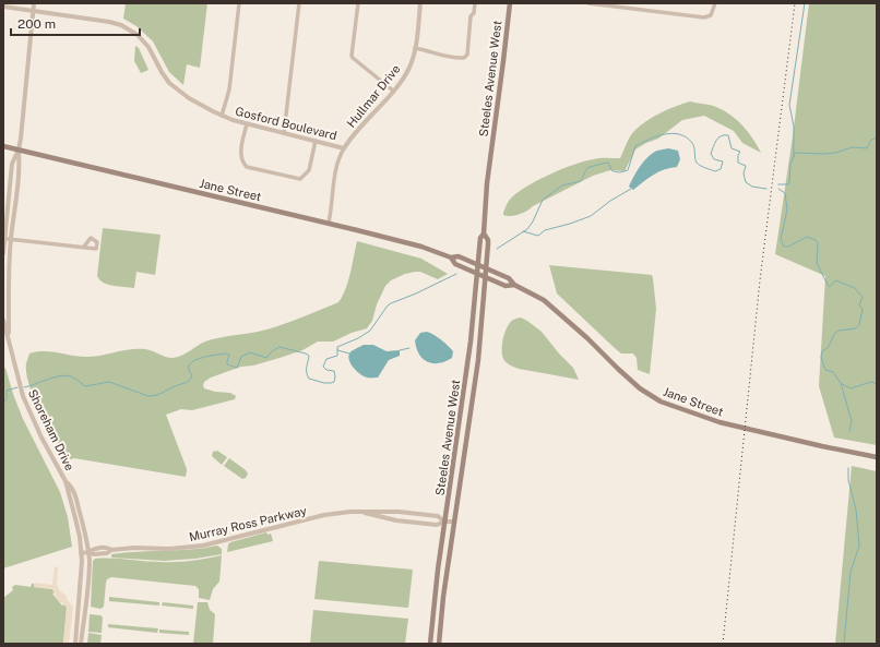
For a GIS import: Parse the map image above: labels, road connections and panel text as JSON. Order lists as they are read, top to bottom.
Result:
{
  "streets": {
    "main road": ["Steeles Avenue West", "Jane Street"],
    "street": [
      "Hullmar Drive",
      "Gosford Boulevard",
      "Shoreham Drive",
      "Murray Ross Parkway"
    ]
  },
  "crossings": [
    ["Steeles Avenue West", "Jane Street"],
    ["Steeles Avenue West", "Murray Ross Parkway"],
    ["Hullmar Drive", "Gosford Boulevard"],
    ["Hullmar Drive", "Jane Street"],
    ["Gosford Boulevard", "Shoreham Drive"],
    ["Jane Street", "Shoreham Drive"],
    ["Shoreham Drive", "Murray Ross Parkway"]
  ],
  "scale_bar": "200 m"
}
